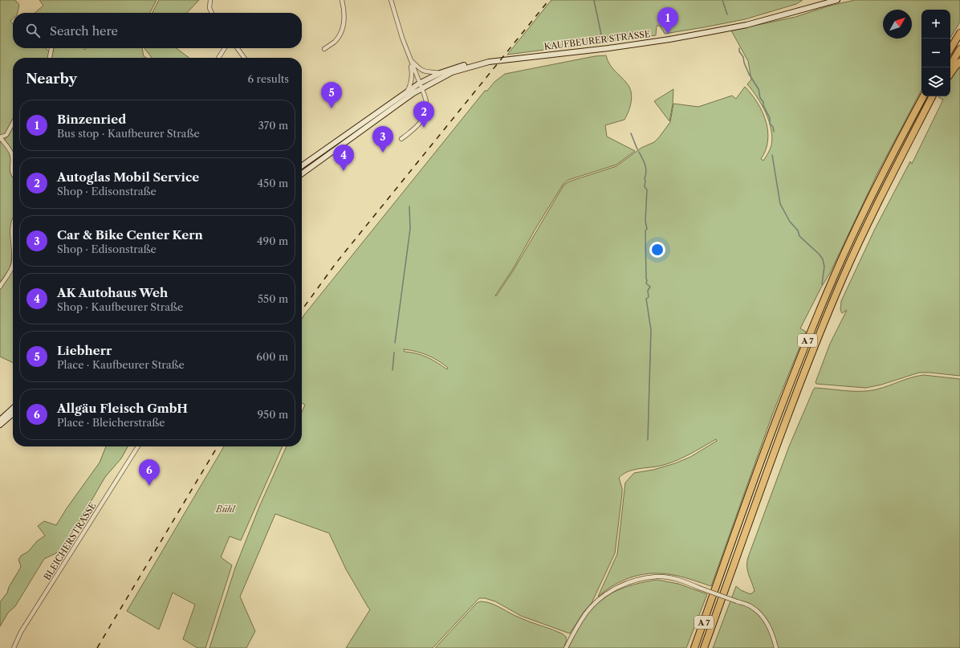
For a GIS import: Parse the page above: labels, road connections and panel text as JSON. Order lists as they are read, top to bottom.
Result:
{
  "streets": {
    "highway": ["A 7"],
    "main road": ["KAUFBEURER STRASSE"],
    "street": ["BLEICHERSTRASSE"]
  },
  "parks": ["Bühl"],
  "north": "top right",
  "page": {
    "pins": [
      "1",
      "5",
      "2",
      "3",
      "4",
      "6"
    ],
    "map_buttons": ["+", "−"],
    "search": "Search here",
    "heading": ["Nearby", "6 results"],
    "list": [
      {
        "mark": "1",
        "name": "Binzenried",
        "note": "Bus stop · Kaufbeurer Straße",
        "value": "370 m"
      },
      {
        "mark": "2",
        "name": "Autoglas Mobil Service",
        "note": "Shop · Edisonstraße",
        "value": "450 m"
      },
      {
        "mark": "3",
        "name": "Car & Bike Center Kern",
        "note": "Shop · Edisonstraße",
        "value": "490 m"
      },
      {
        "mark": "4",
        "name": "AK Autohaus Weh",
        "note": "Shop · Kaufbeurer Straße",
        "value": "550 m"
      },
      {
        "mark": "5",
        "name": "Liebherr",
        "note": "Place · Kaufbeurer Straße",
        "value": "600 m"
      },
      {
        "mark": "6",
        "name": "Allgäu Fleisch GmbH",
        "note": "Place · Bleicherstraße",
        "value": "950 m"
      }
    ]
  }
}
